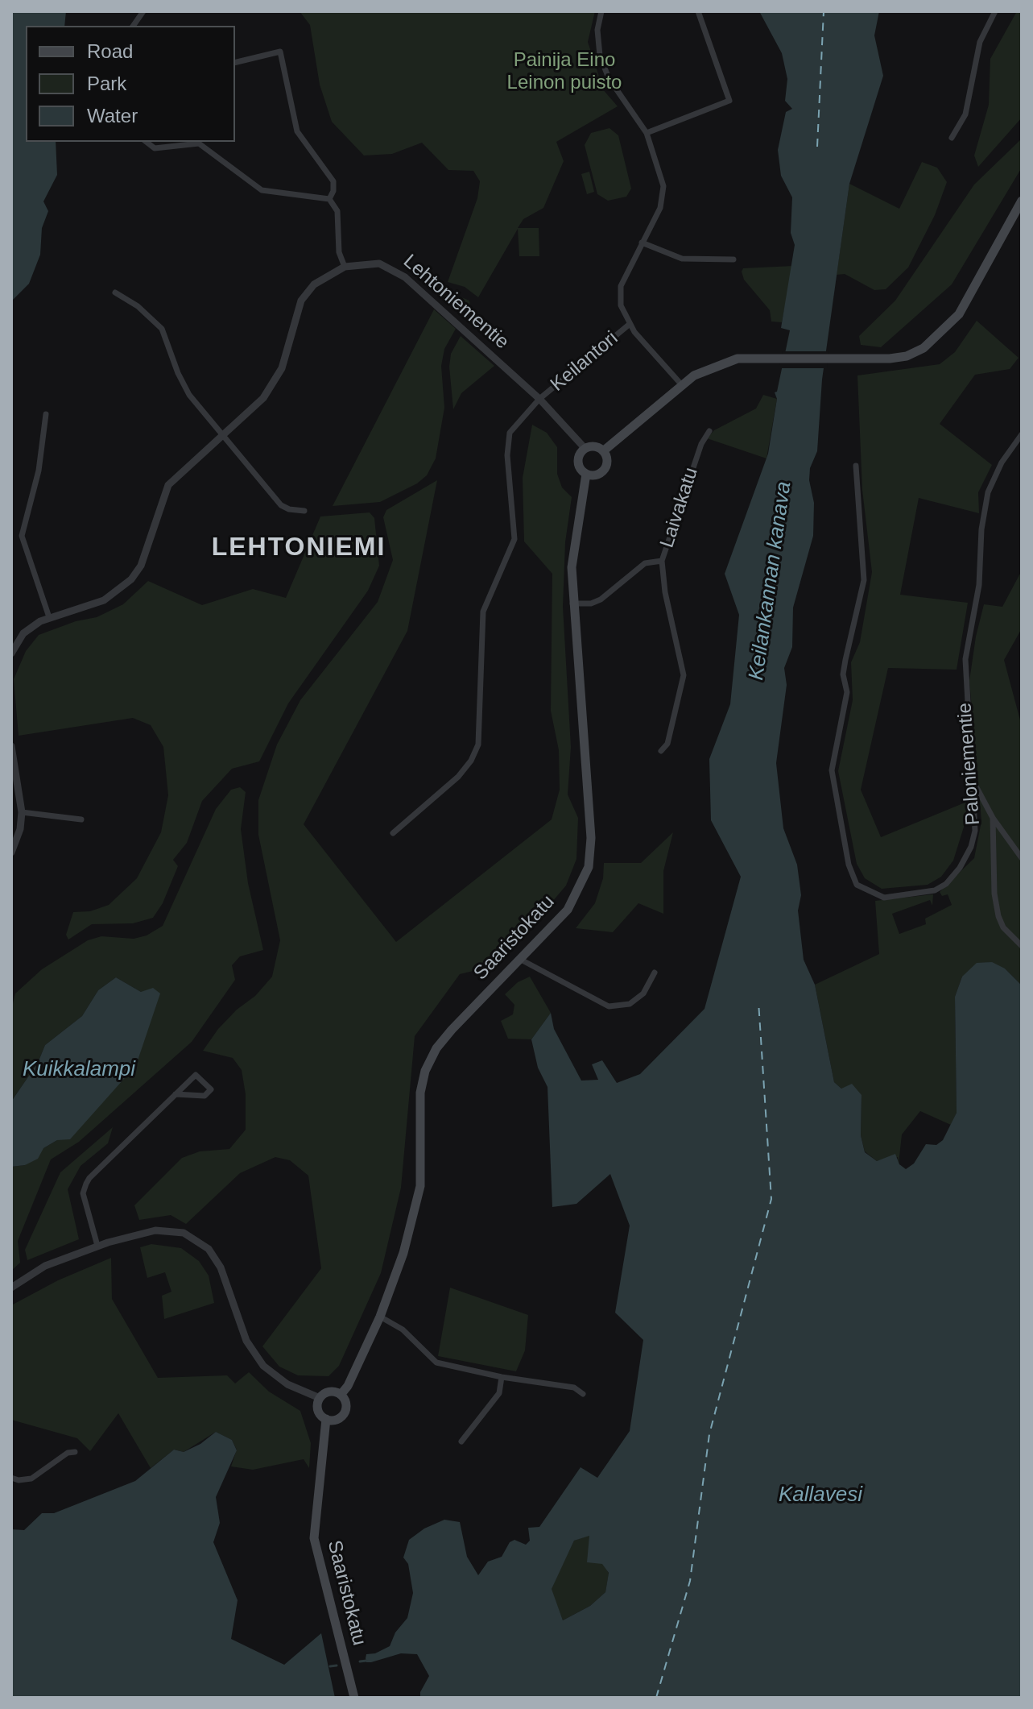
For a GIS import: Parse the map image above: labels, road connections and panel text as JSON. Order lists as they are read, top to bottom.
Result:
{
  "streets": {
    "main road": ["Saaristokatu"],
    "street": [
      "Lehtoniementie",
      "Keilantori",
      "Laivakatu",
      "Paloniementie"
    ]
  },
  "crossings": [
    ["Lehtoniementie", "Keilantori"],
    ["Lehtoniementie", "Saaristokatu"],
    ["Laivakatu", "Saaristokatu"]
  ],
  "districts": ["LEHTONIEMI"],
  "water": ["Keilankannan kanava", "Kuikkalampi", "Kallavesi"],
  "parks": ["Painija Eino Leinon puisto"],
  "legend": ["Road", "Park", "Water"]
}
